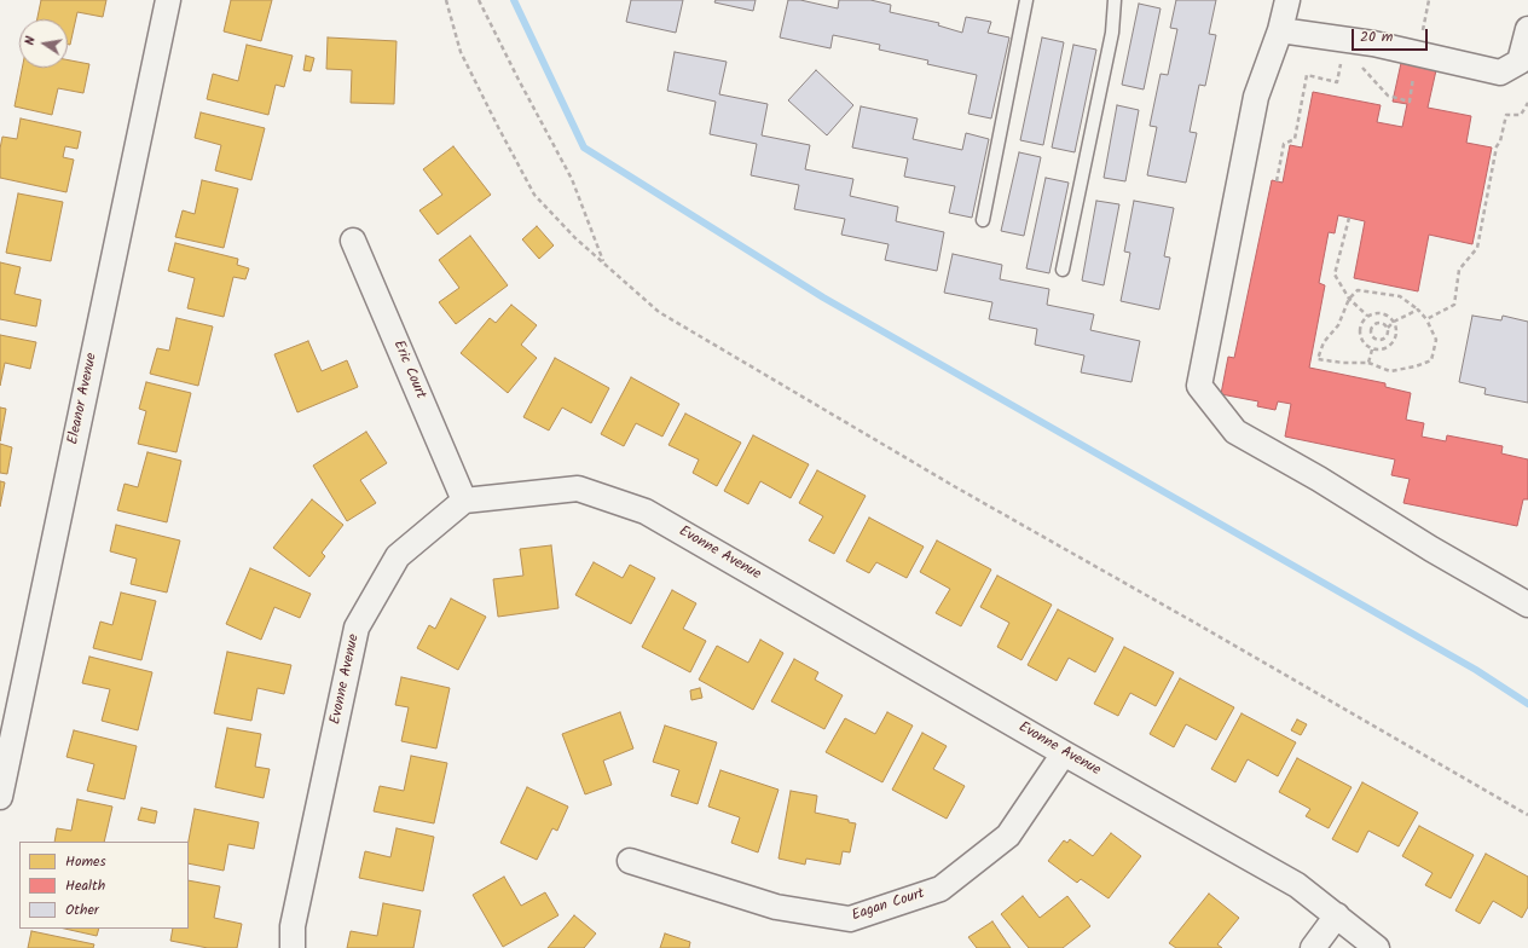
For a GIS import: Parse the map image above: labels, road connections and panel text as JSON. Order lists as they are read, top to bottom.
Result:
{
  "streets": {
    "street": [
      "Eric Court",
      "Eleanor Avenue",
      "Evonne Avenue",
      "Eagan Court"
    ]
  },
  "crossings": [
    ["Eric Court", "Evonne Avenue"],
    ["Evonne Avenue", "Eagan Court"]
  ],
  "legend": ["Homes", "Health", "Other"],
  "scale_bar": "20 m",
  "north": "left"
}
